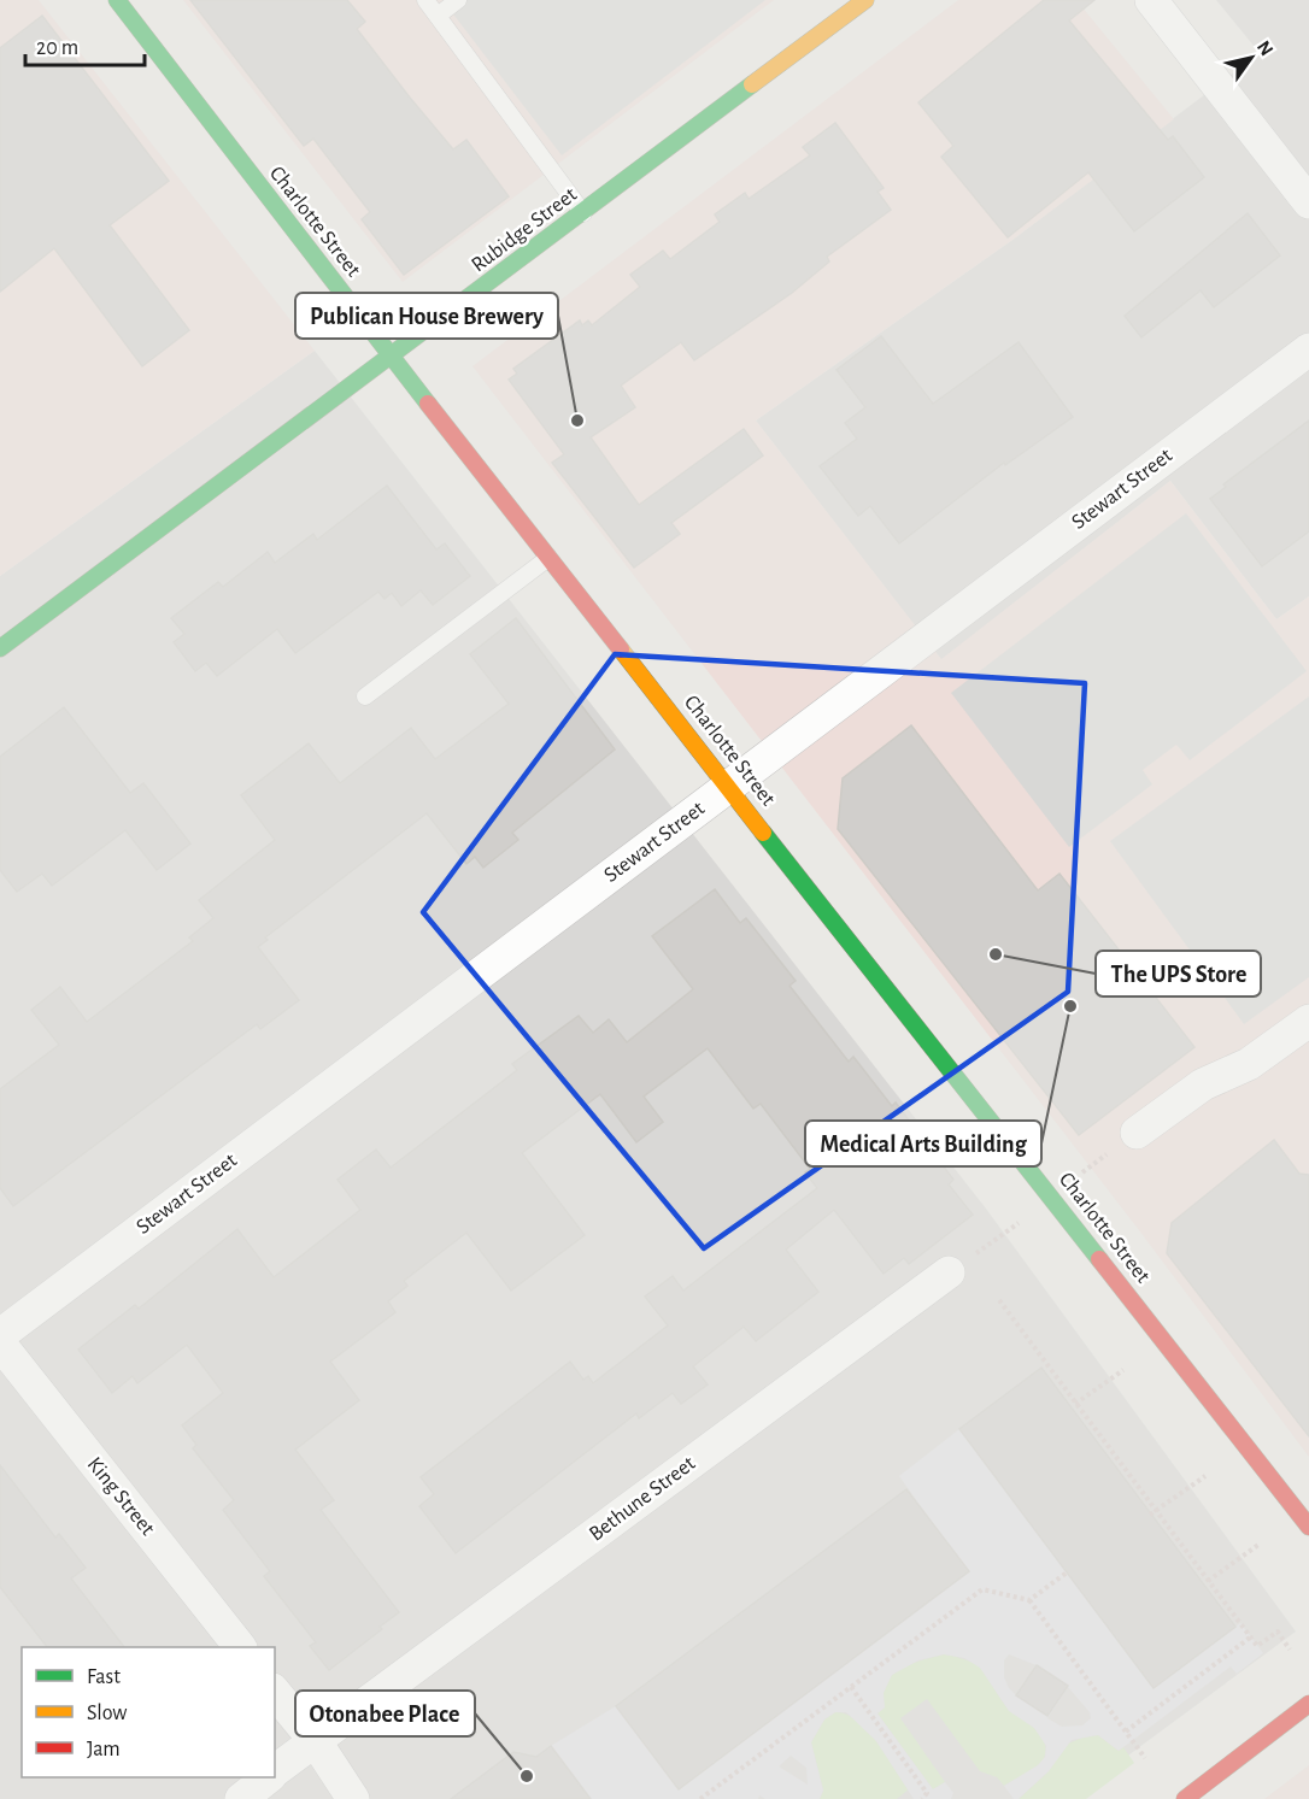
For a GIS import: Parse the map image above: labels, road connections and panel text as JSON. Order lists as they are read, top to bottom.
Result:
{
  "streets": {
    "main road": ["Charlotte Street", "Rubidge Street"],
    "street": ["Stewart Street", "King Street", "Bethune Street"]
  },
  "crossings": [
    ["Charlotte Street", "Rubidge Street"],
    ["Charlotte Street", "Stewart Street"]
  ],
  "places": [
    "Publican House Brewery",
    "The UPS Store",
    "Medical Arts Building",
    "Otonabee Place"
  ],
  "legend": ["Fast", "Slow", "Jam"],
  "scale_bar": "20 m",
  "north": "top right"
}
